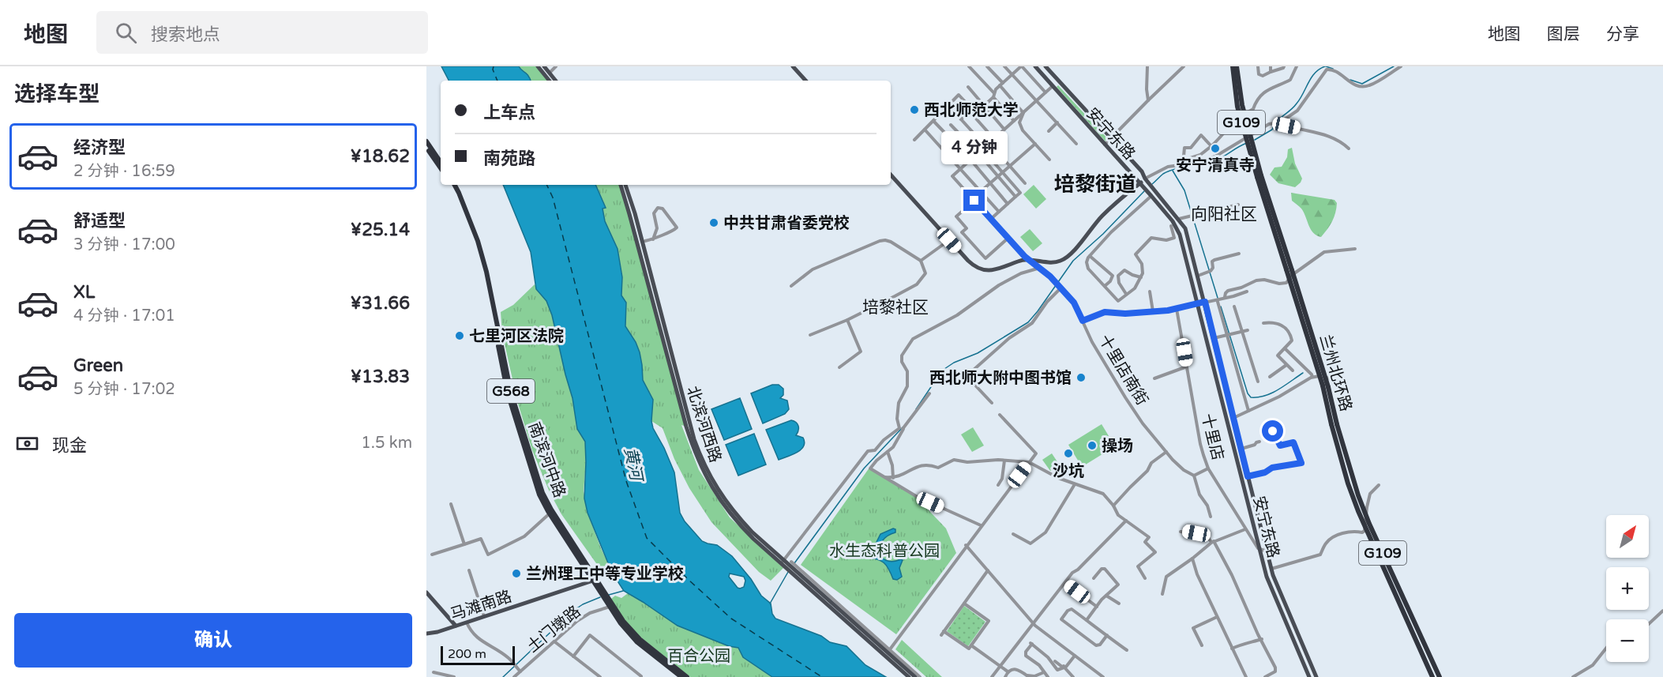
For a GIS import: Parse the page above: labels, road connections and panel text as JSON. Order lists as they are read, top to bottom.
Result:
{
  "streets": {
    "highway": [
      "G109",
      "兰州北环路",
      "G568",
      "南滨河中路"
    ],
    "main road": ["安宁东路", "北滨河西路", "马滩南路"],
    "street": ["十里店南街", "十里店", "土门墩路"]
  },
  "crossings": [
    ["安宁东路", "十里店"],
    ["南滨河中路", "马滩南路"],
    ["南滨河中路", "土门墩路"]
  ],
  "districts": ["培黎街道", "向阳社区", "培黎社区"],
  "water": ["黄河"],
  "parks": ["水生态科普公园", "百合公园"],
  "places": [
    "西北师范大学",
    "安宁清真寺",
    "中共甘肃省委党校",
    "七里河区法院",
    "西北师大附中图书馆",
    "操场",
    "沙坑",
    "兰州理工中等专业学校"
  ],
  "scale_bar": "200 m",
  "north": "top right",
  "page": {
    "header": "地图",
    "search": "搜索地点",
    "nav": ["地图", "图层", "分享"],
    "heading": "选择车型",
    "banner": ["上车点", "南苑路"],
    "list": [
      {
        "name": "经济型",
        "note": "2 分钟 · 16:59",
        "value": "¥18.62"
      },
      {
        "name": "舒适型",
        "note": "3 分钟 · 17:00",
        "value": "¥25.14"
      },
      {
        "name": "XL",
        "note": "4 分钟 · 17:01",
        "value": "¥31.66"
      },
      {
        "name": "Green",
        "note": "5 分钟 · 17:02",
        "value": "¥13.83"
      }
    ],
    "bubble": "4 分钟",
    "pay": ["现金", "1.5 km"],
    "map_buttons": ["+", "−"],
    "buttons": "确认",
    "scale": "200 m"
  }
}
